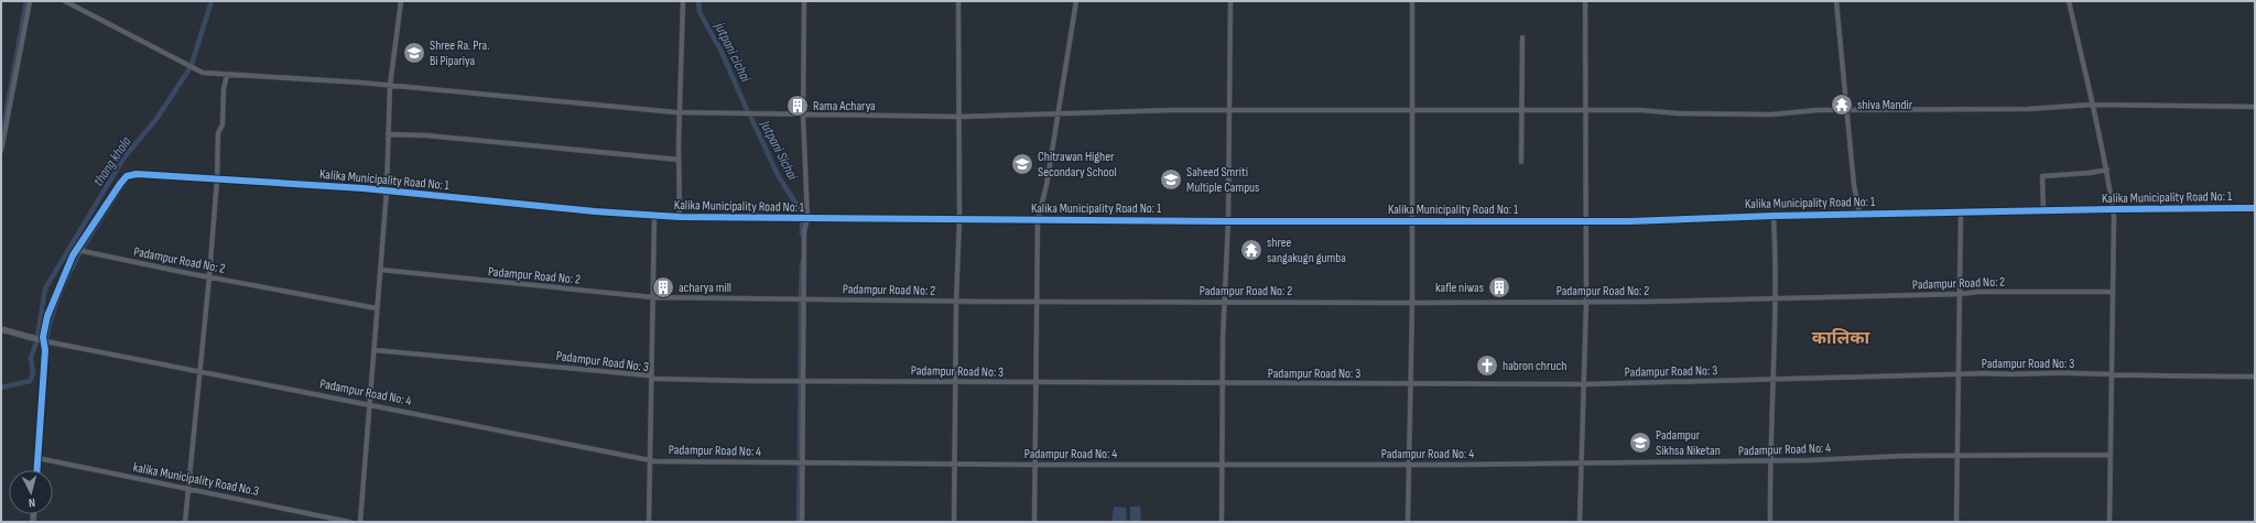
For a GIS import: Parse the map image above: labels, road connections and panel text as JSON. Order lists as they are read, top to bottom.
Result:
{
  "streets": {
    "street": [
      "Kalika Municipality Road No: 1",
      "Padampur Road No: 2",
      "Padampur Road No: 3",
      "Padampur Road No: 4",
      "kalika Municipality Road No.3"
    ]
  },
  "crossings": [
    ["Kalika Municipality Road No: 1", "Padampur Road No: 2"],
    ["Kalika Municipality Road No: 1", "Padampur Road No: 4"],
    ["Kalika Municipality Road No: 1", "kalika Municipality Road No.3"]
  ],
  "districts": ["कालिका"],
  "water": ["jutpani cichai", "Jutpani Sichai", "thang khola"],
  "places": {
    "school or university": [
      "Shree Ra. Pra. Bi Pipariya",
      "Chitrawan Higher Secondary School",
      "Saheed Smriti Multiple Campus",
      "Padampur Sikhsa Niketan"
    ],
    "temple": ["shiva Mandir", "shree sangakugn gumba"],
    "building": ["Rama Acharya", "acharya mill", "kafle niwas"],
    "church": ["habron chruch"]
  },
  "north": "bottom"
}
